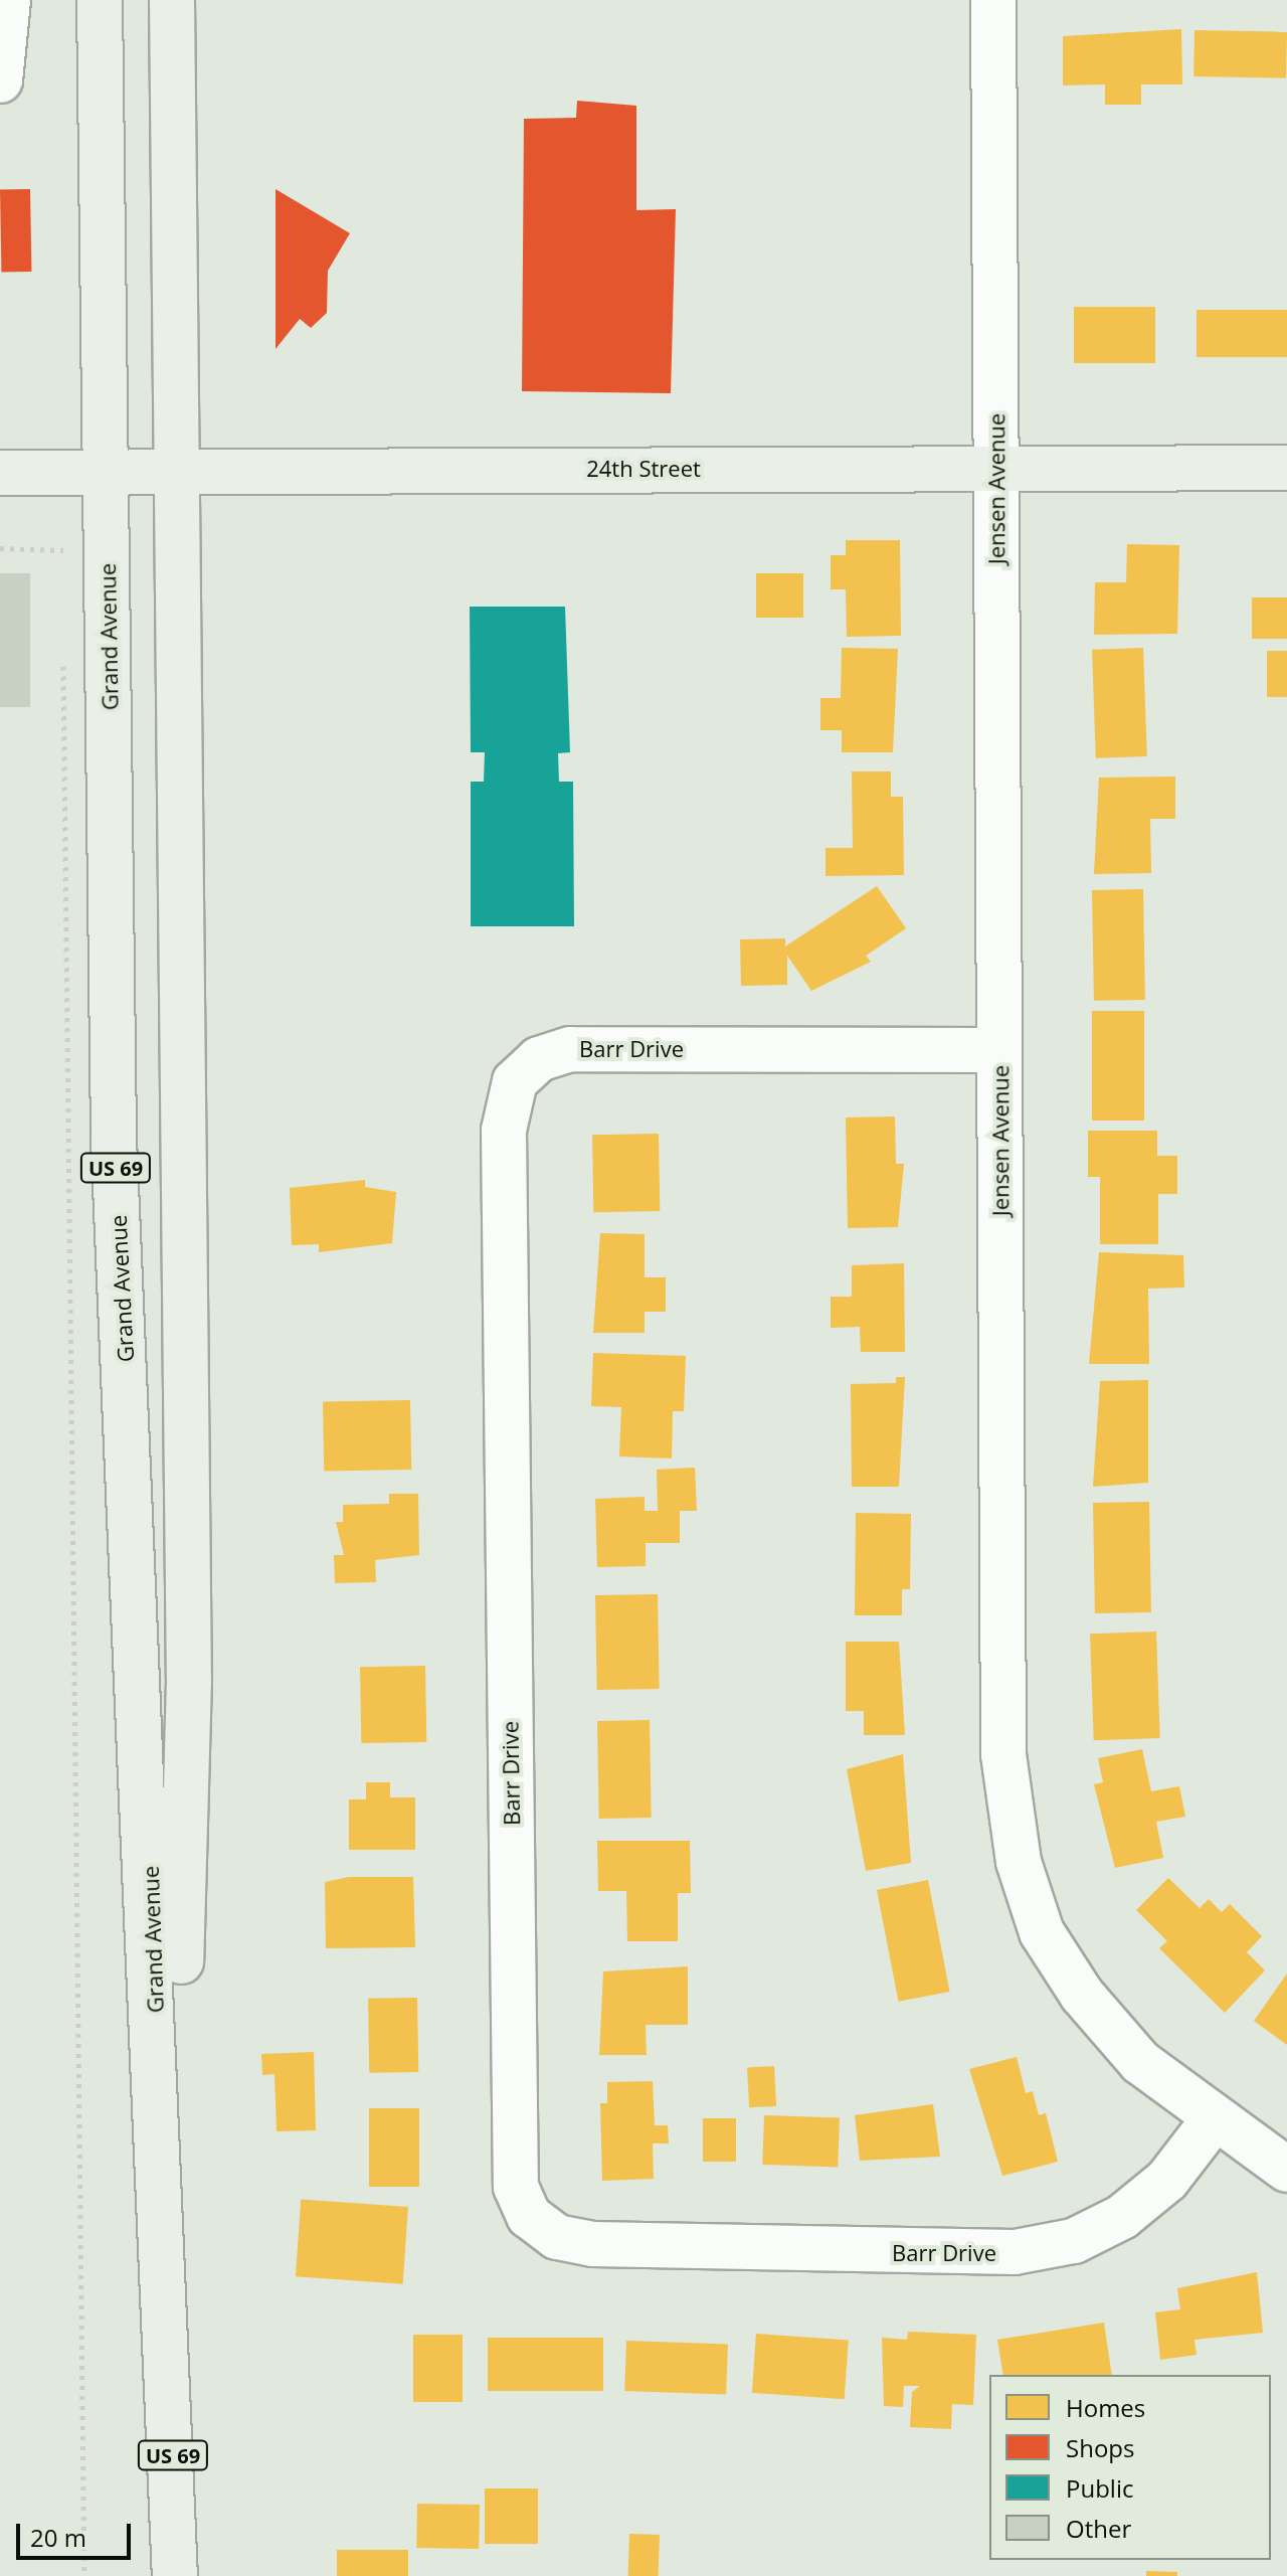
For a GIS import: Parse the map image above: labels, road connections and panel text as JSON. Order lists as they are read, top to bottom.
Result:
{
  "streets": {
    "main road": ["24th Street", "Grand Avenue", "US 69"],
    "street": ["Jensen Avenue", "Barr Drive"]
  },
  "crossings": [
    ["24th Street", "Jensen Avenue"],
    ["24th Street", "Grand Avenue"],
    ["Jensen Avenue", "Barr Drive"]
  ],
  "legend": [
    "Homes",
    "Shops",
    "Public",
    "Other"
  ],
  "scale_bar": "20 m"
}
